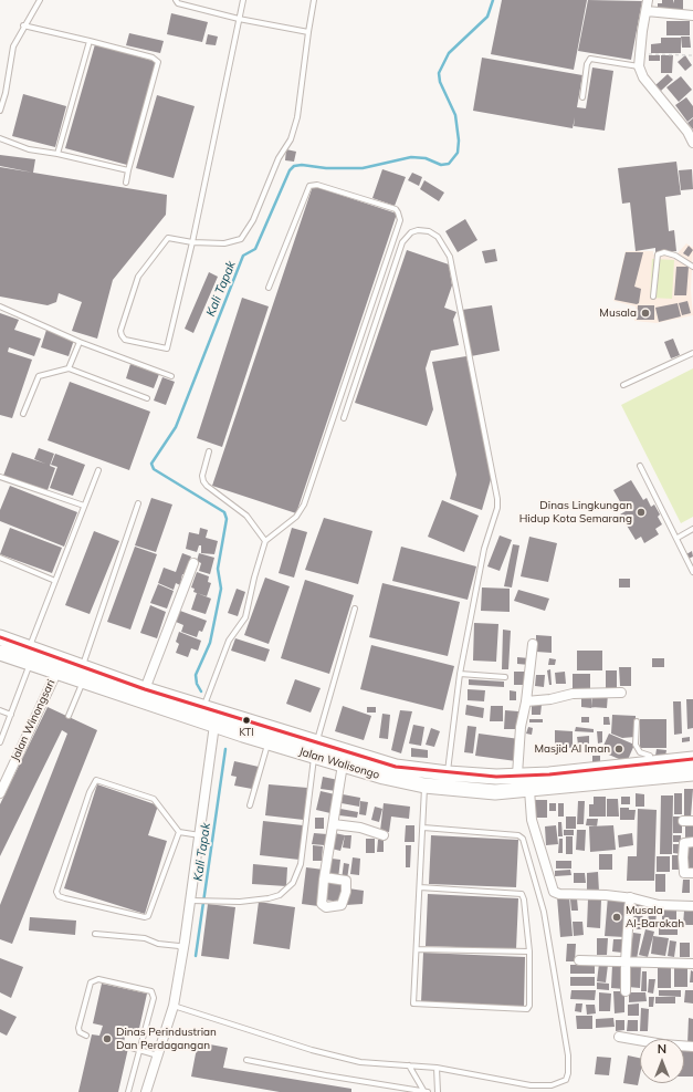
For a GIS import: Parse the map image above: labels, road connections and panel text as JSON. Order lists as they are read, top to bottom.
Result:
{
  "streets": {
    "highway": ["Jalan Walisongo"],
    "street": ["Jalan Winongsari"]
  },
  "crossings": [
    ["Jalan Winongsari", "Jalan Walisongo"]
  ],
  "water": ["Kali Tapak"],
  "places": [
    "Musala",
    "Dinas Lingkungan Hidup Kota Semarang",
    "KTI",
    "Masjid Al Iman",
    "Musala Al-Barokah",
    "Dinas Perindustrian Dan Perdagangan"
  ],
  "north": "top"
}
